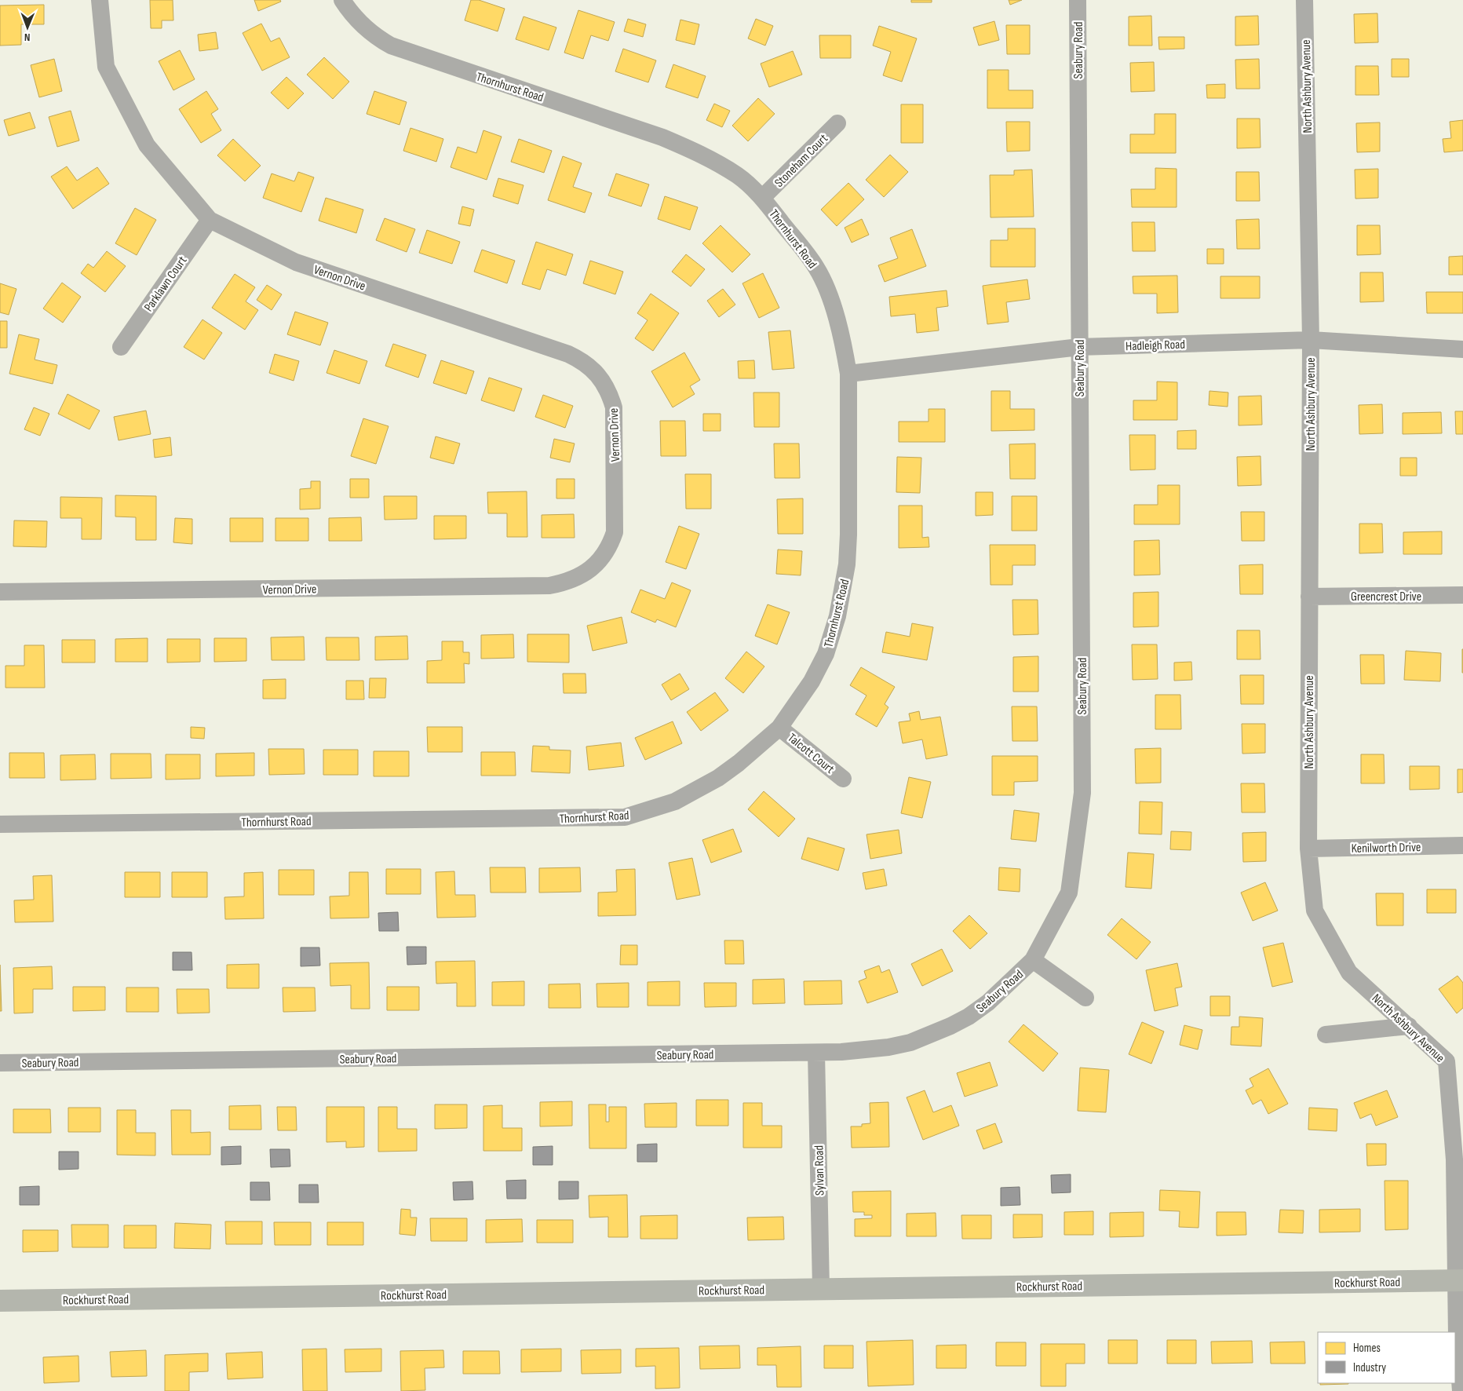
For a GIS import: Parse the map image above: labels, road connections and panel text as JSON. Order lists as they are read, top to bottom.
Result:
{
  "streets": {
    "street": [
      "Seabury Road",
      "Thornhurst Road",
      "North Ashbury Avenue",
      "Stoneham Court",
      "Vernon Drive",
      "Parklawn Court",
      "Hadleigh Road",
      "Greencrest Drive",
      "Talcott Court",
      "Kenilworth Drive",
      "Sylvan Road",
      "Rockhurst Road"
    ]
  },
  "crossings": [
    ["Seabury Road", "Hadleigh Road"],
    ["Seabury Road", "Sylvan Road"],
    ["Thornhurst Road", "Stoneham Court"],
    ["Thornhurst Road", "Hadleigh Road"],
    ["Thornhurst Road", "Talcott Court"],
    ["North Ashbury Avenue", "Hadleigh Road"],
    ["North Ashbury Avenue", "Greencrest Drive"],
    ["North Ashbury Avenue", "Kenilworth Drive"],
    ["North Ashbury Avenue", "Rockhurst Road"],
    ["Vernon Drive", "Parklawn Court"],
    ["Sylvan Road", "Rockhurst Road"]
  ],
  "legend": ["Homes", "Industry"],
  "north": "bottom"
}
